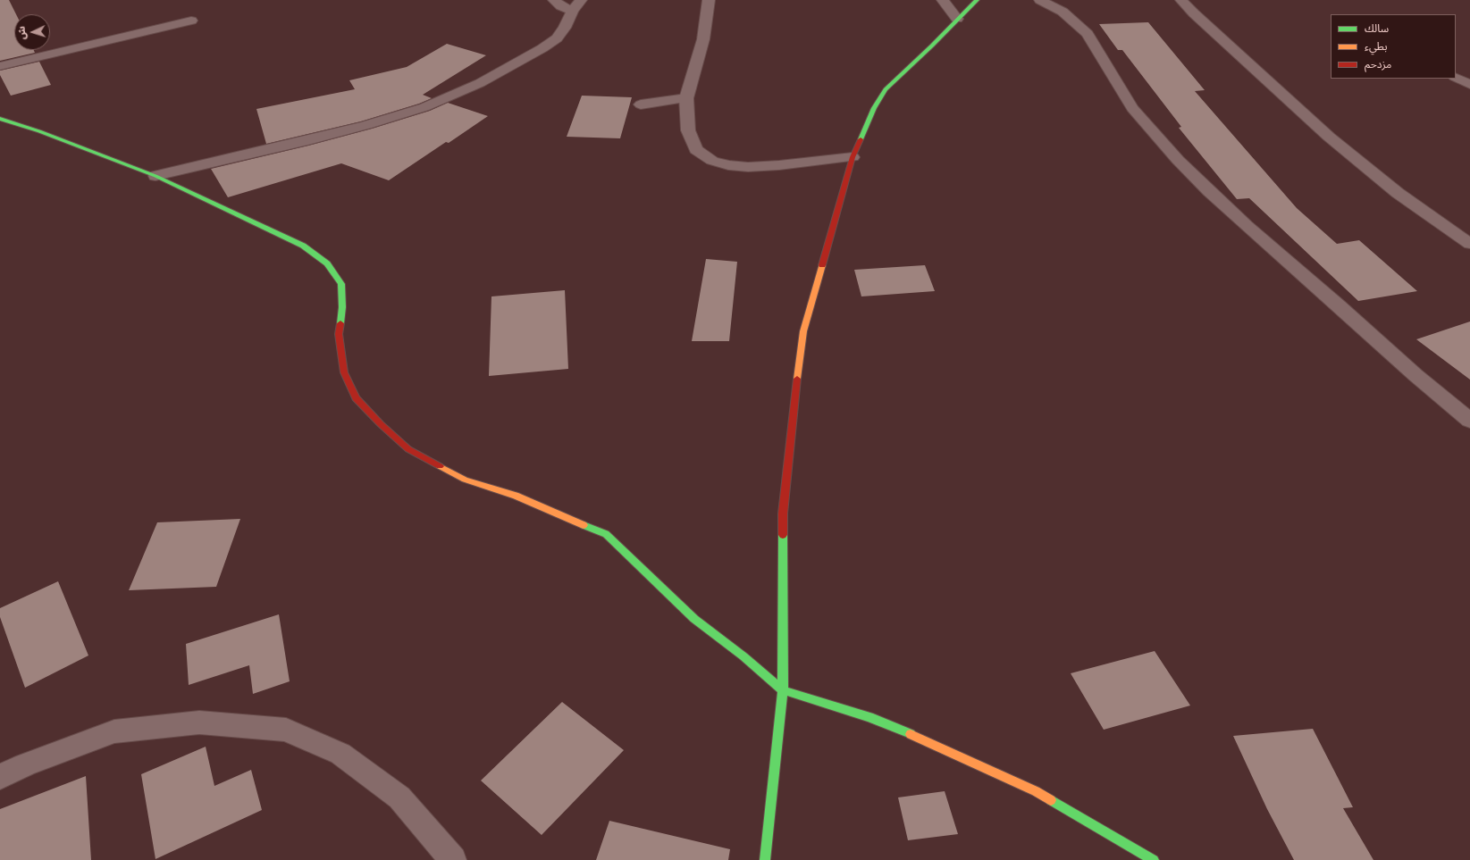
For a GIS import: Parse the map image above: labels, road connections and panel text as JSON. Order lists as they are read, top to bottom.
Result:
{
  "legend": ["سالك", "بطيء", "مزدحم"],
  "north": "left"
}
